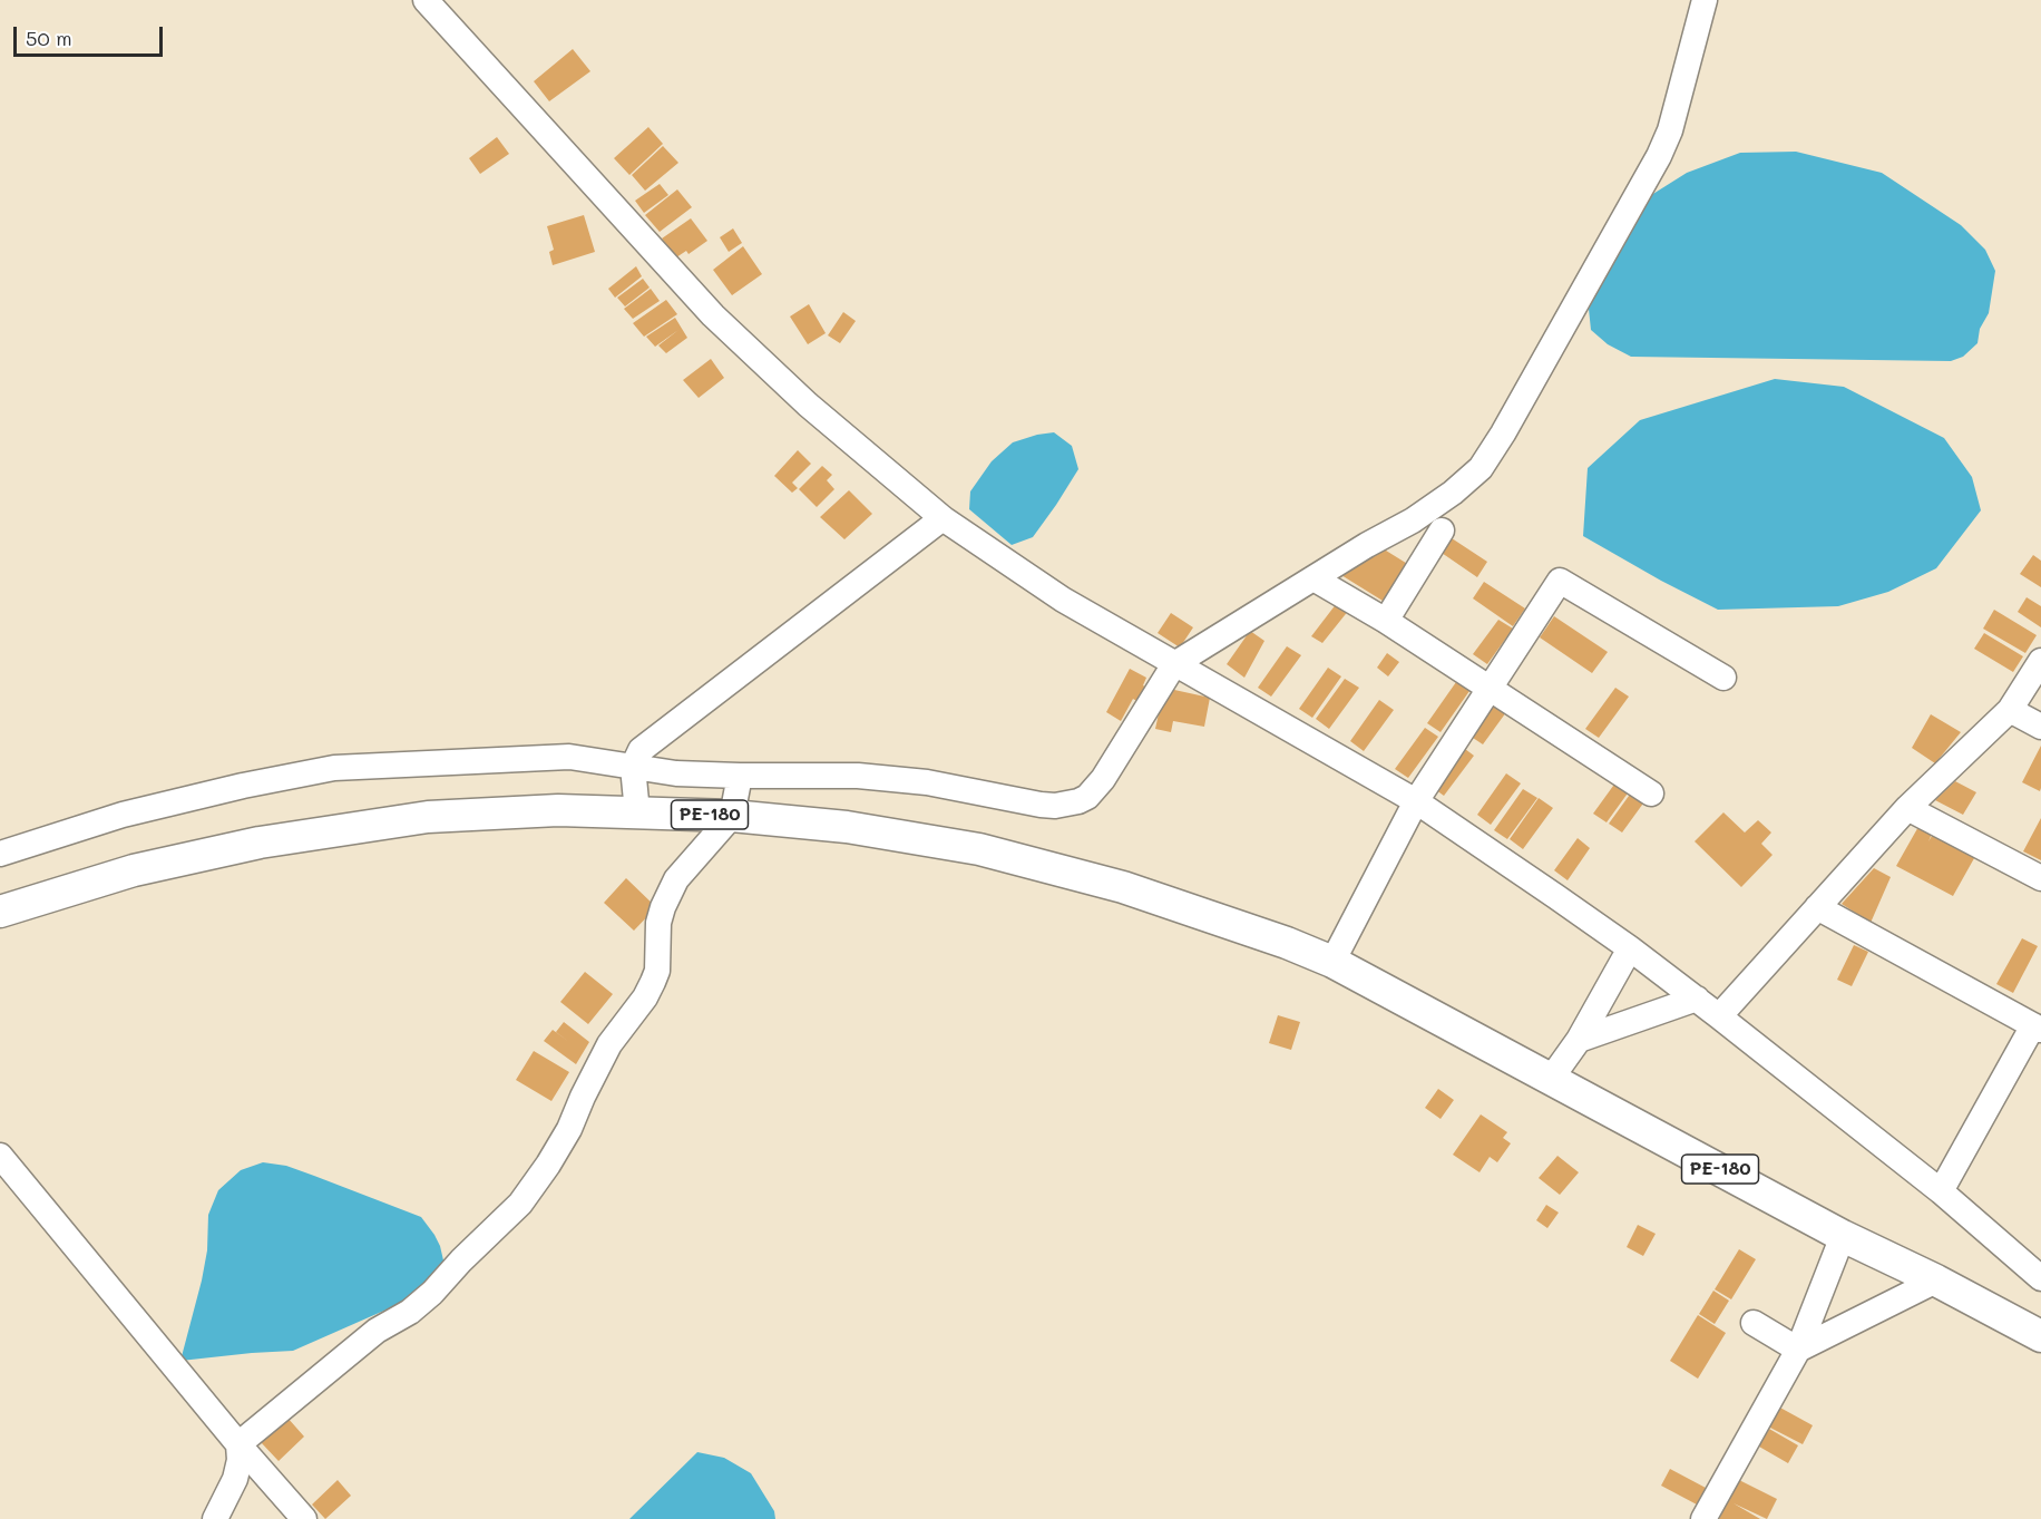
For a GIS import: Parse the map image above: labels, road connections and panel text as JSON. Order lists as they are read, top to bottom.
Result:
{
  "streets": {
    "main road": ["PE-180"]
  },
  "scale_bar": "50 m"
}
